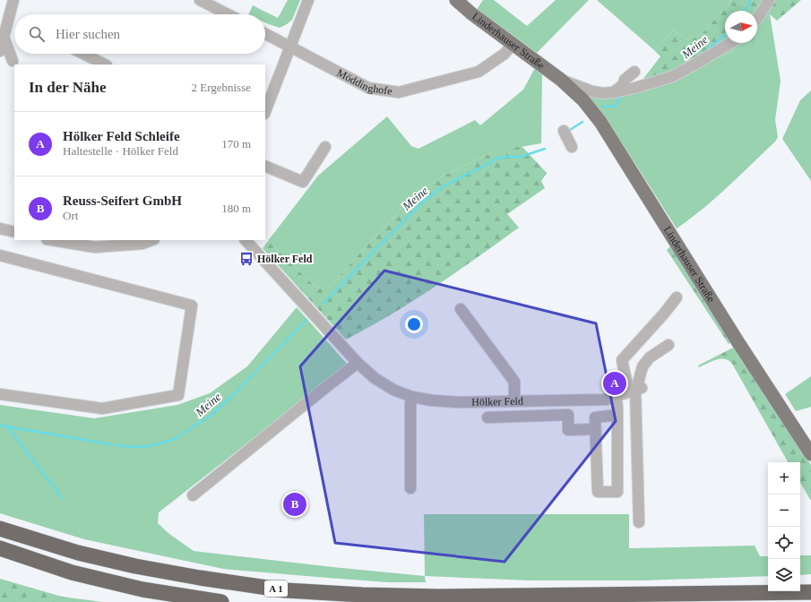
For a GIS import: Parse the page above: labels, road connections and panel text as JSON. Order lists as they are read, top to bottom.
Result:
{
  "streets": {
    "highway": ["A 1"],
    "main road": ["Linderhauser Straße"],
    "street": ["Möddinghofe", "Hölker Feld"]
  },
  "crossings": [
    ["Linderhauser Straße", "Möddinghofe"]
  ],
  "water": ["Meine"],
  "places": {
    "bus stop": ["Hölker Feld"]
  },
  "north": "right",
  "page": {
    "search": "Hier suchen",
    "heading": ["In der Nähe", "2 Ergebnisse"],
    "list": [
      {
        "mark": "A",
        "name": "Hölker Feld Schleife",
        "note": "Haltestelle · Hölker Feld",
        "value": "170 m"
      },
      {
        "mark": "B",
        "name": "Reuss-Seifert GmbH",
        "note": "Ort",
        "value": "180 m"
      }
    ],
    "pins": ["A", "B"],
    "map_buttons": ["+", "−"]
  }
}
